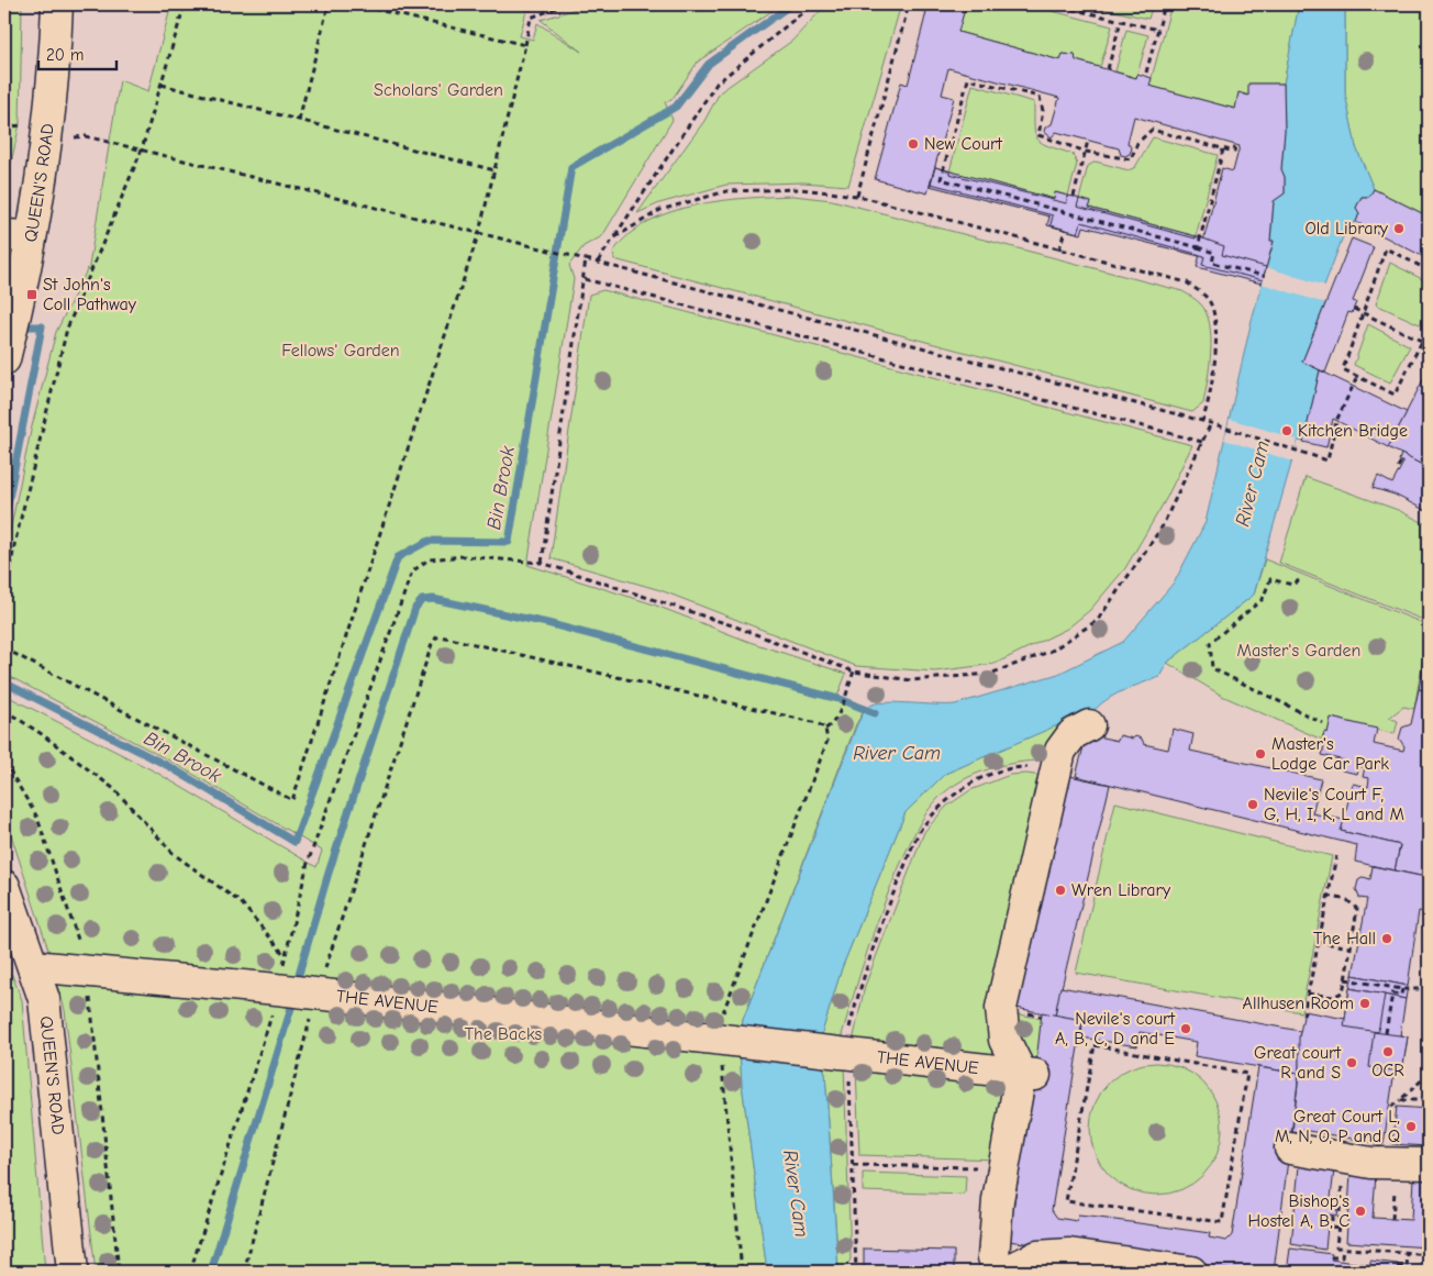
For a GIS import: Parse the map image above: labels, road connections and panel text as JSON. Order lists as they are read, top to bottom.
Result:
{
  "streets": {
    "main road": ["QUEEN'S ROAD", "THE AVENUE"]
  },
  "crossings": [
    ["QUEEN'S ROAD", "THE AVENUE"]
  ],
  "water": ["River Cam", "Bin Brook"],
  "parks": [
    "Scholars' Garden",
    "Fellows' Garden",
    "Master's Garden",
    "The Backs"
  ],
  "places": {
    "other": [
      "New Court",
      "Old Library",
      "Kitchen Bridge",
      "Master's Lodge Car Park",
      "Nevile's Court F, G, H, I, K, L and M",
      "Wren Library",
      "The Hall",
      "Allhusen Room",
      "Nevile's court A, B, C, D and E",
      "OCR",
      "Great court R and S",
      "Great Court L, M, N, O, P and Q",
      "Bishop's Hostel A, B, C"
    ],
    "transit": ["St John's Coll Pathway"]
  },
  "scale_bar": "20 m"
}
